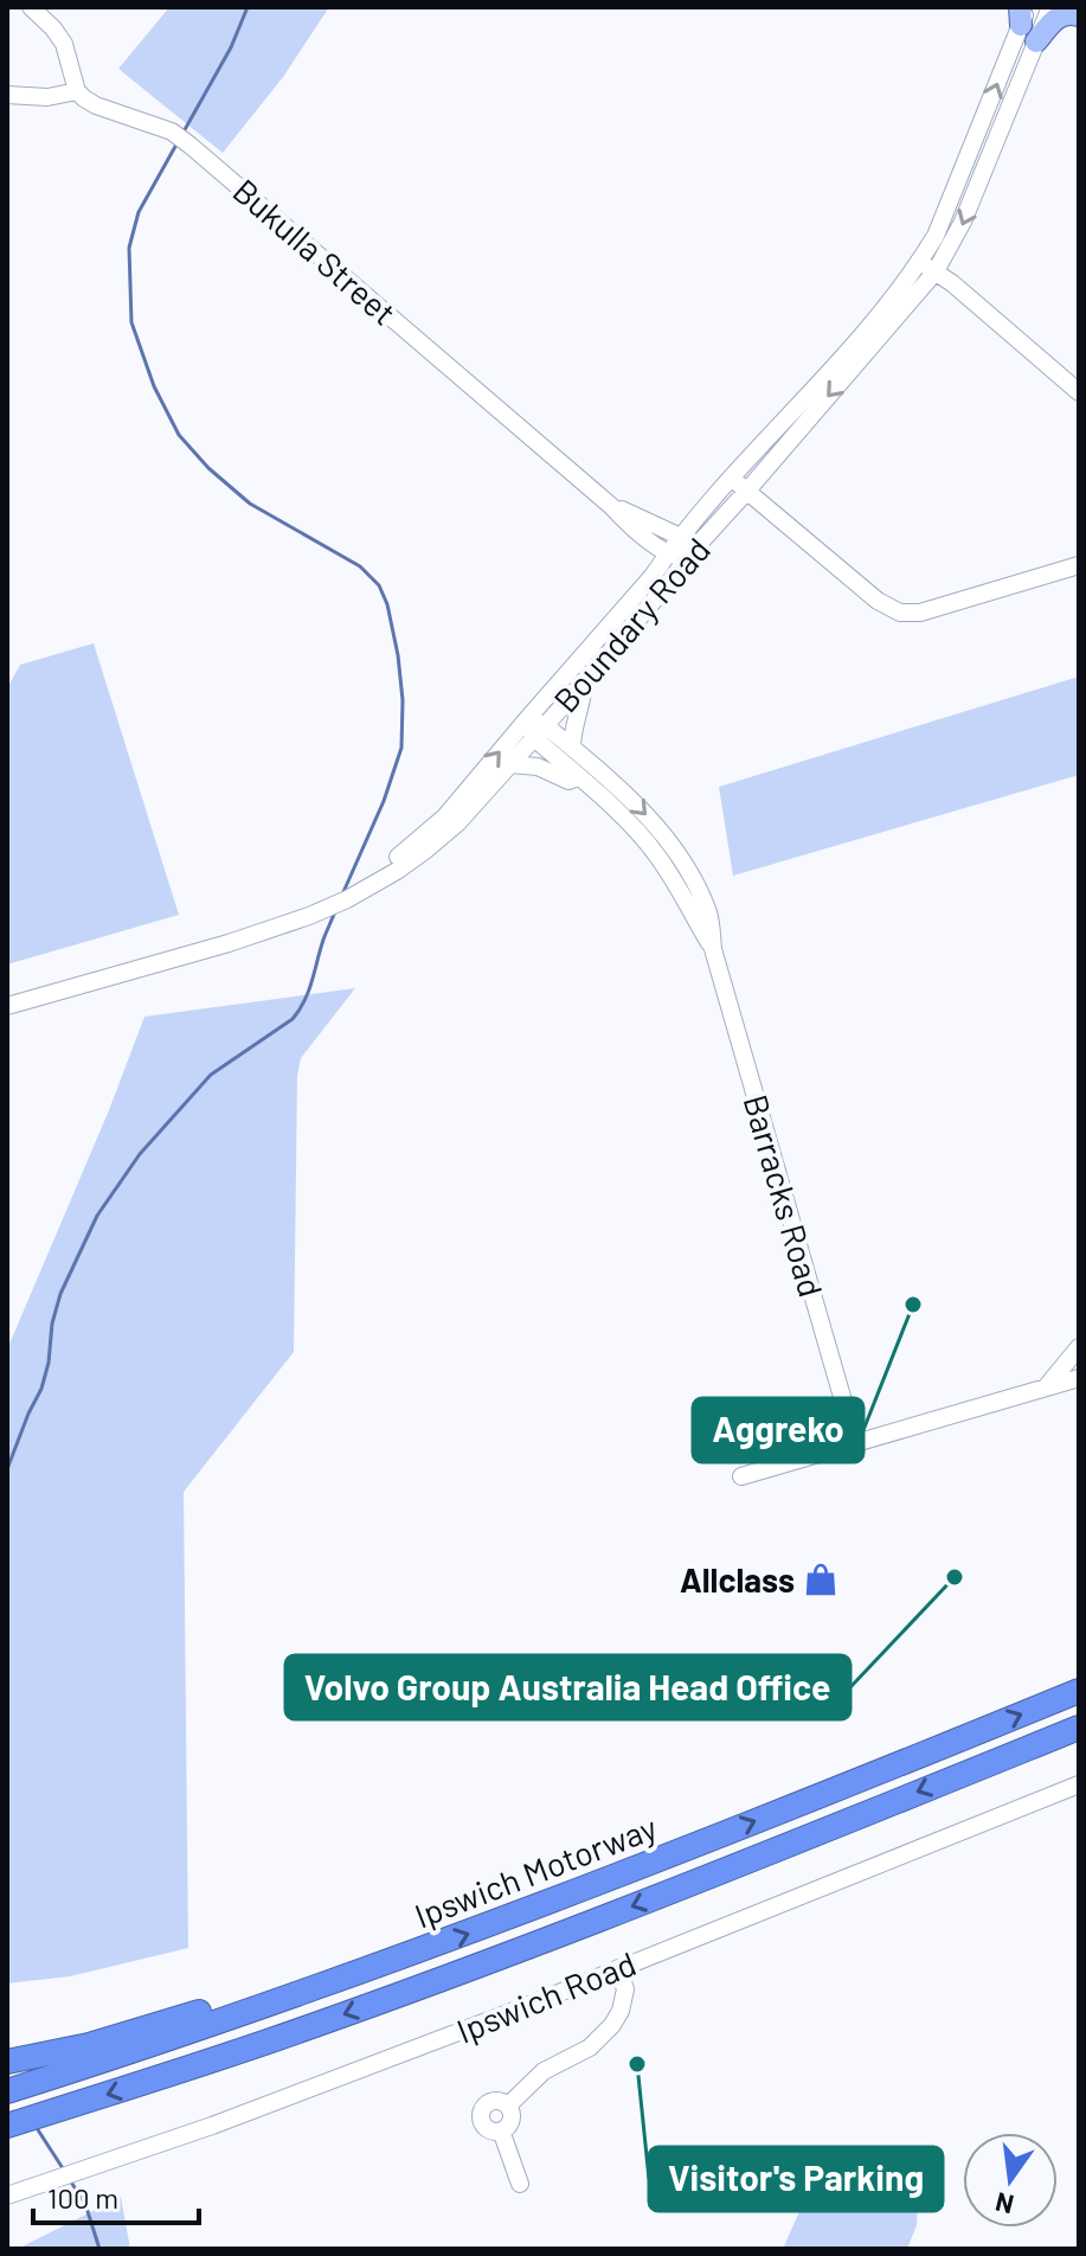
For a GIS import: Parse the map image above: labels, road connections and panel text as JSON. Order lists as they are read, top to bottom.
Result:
{
  "streets": {
    "highway": ["Ipswich Motorway"],
    "street": [
      "Bukulla Street",
      "Boundary Road",
      "Barracks Road",
      "Ipswich Road"
    ]
  },
  "crossings": [
    ["Bukulla Street", "Boundary Road"],
    ["Boundary Road", "Barracks Road"]
  ],
  "places": {
    "other": ["Aggreko", "Volvo Group Australia Head Office", "Visitor's Parking"],
    "shop": ["Allclass"]
  },
  "scale_bar": "100 m",
  "north": "bottom"
}
